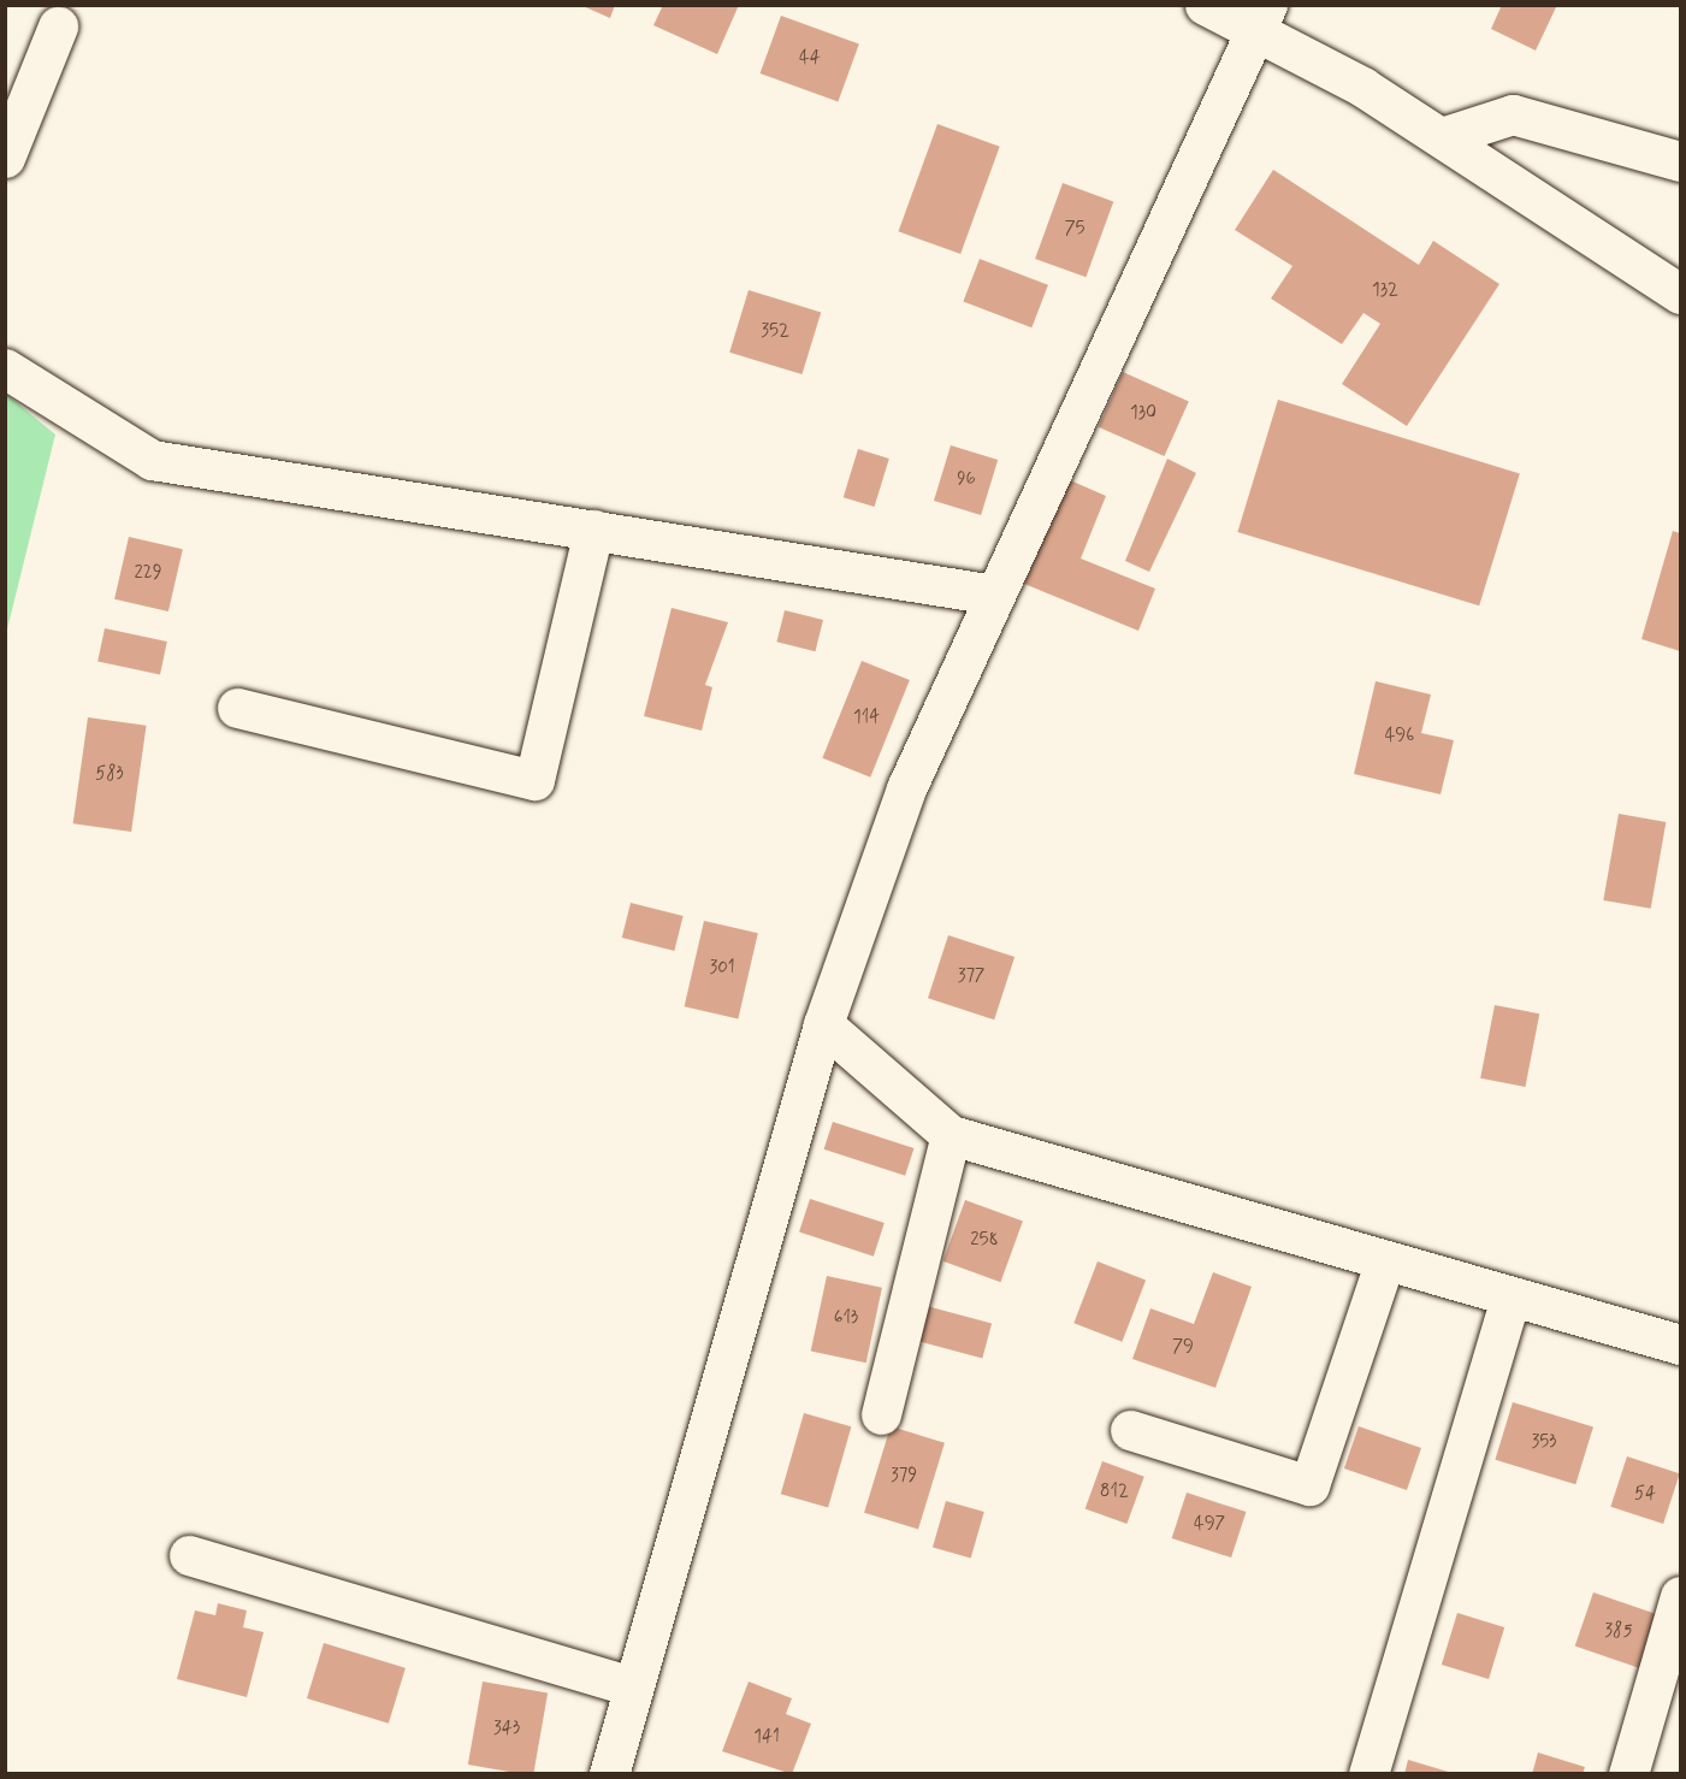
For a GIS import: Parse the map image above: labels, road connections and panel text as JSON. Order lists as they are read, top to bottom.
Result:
{
  "house_numbers": [
    "44",
    "75",
    "132",
    "352",
    "130",
    "96",
    "229",
    "114",
    "496",
    "583",
    "301",
    "377",
    "258",
    "613",
    "79",
    "353",
    "379",
    "812",
    "54",
    "497",
    "385",
    "343",
    "141"
  ]
}
